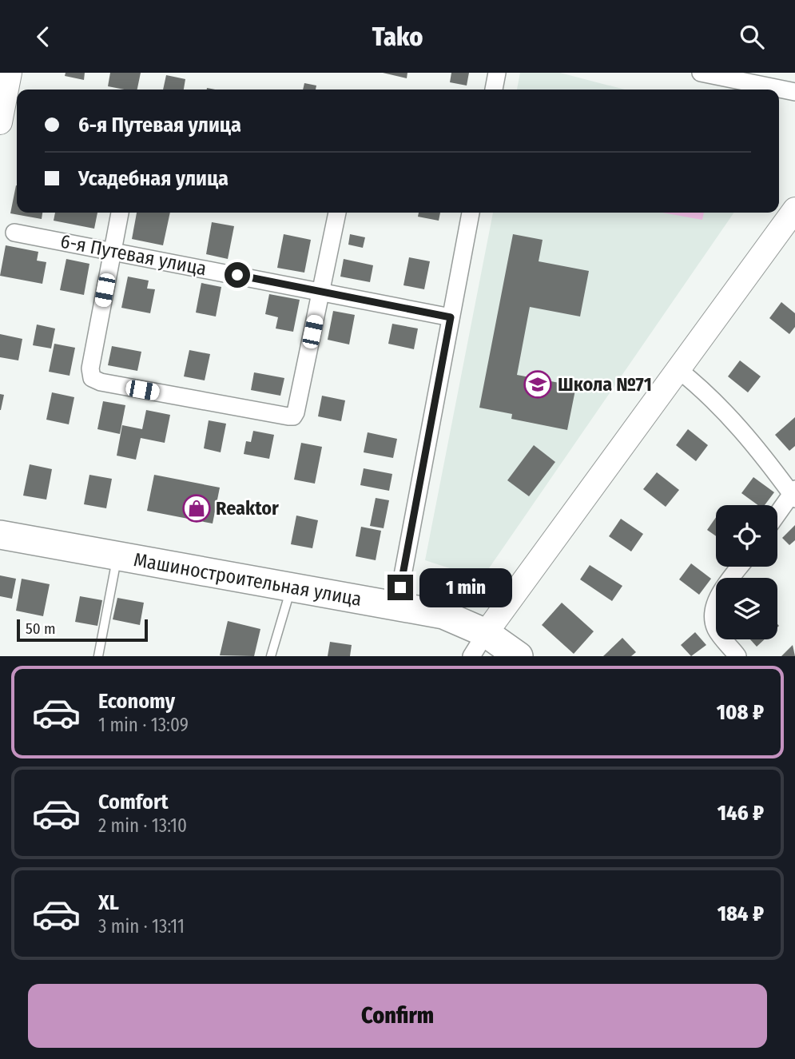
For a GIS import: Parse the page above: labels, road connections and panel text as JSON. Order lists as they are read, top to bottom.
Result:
{
  "streets": {
    "main road": ["Машиностроительная улица"],
    "street": ["6-я Путевая улица"]
  },
  "places": {
    "school or university": ["Школа №71"],
    "shop": ["Reaktor"]
  },
  "scale_bar": "50 m",
  "page": {
    "header": "Tako",
    "banner": ["6-я Путевая улица", "Усадебная улица"],
    "bubble": "1 min",
    "scale": "50 m",
    "list": [
      {
        "name": "Economy",
        "note": "1 min · 13:09",
        "value": "108 ₽"
      },
      {
        "name": "Comfort",
        "note": "2 min · 13:10",
        "value": "146 ₽"
      },
      {
        "name": "XL",
        "note": "3 min · 13:11",
        "value": "184 ₽"
      }
    ],
    "buttons": "Confirm"
  }
}
